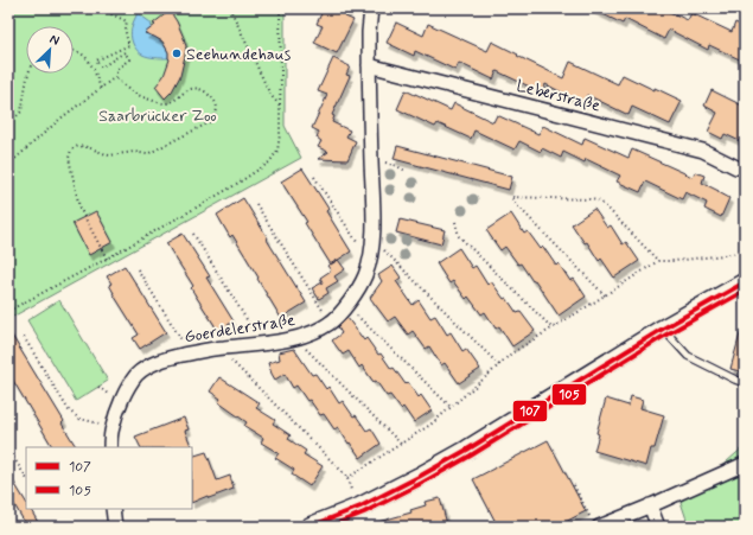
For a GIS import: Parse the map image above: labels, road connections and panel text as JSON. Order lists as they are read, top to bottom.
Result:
{
  "streets": {
    "street": ["Leberstraße", "Goerdelerstraße"]
  },
  "crossings": [
    ["Leberstraße", "Goerdelerstraße"]
  ],
  "parks": ["Saarbrücker Zoo"],
  "places": ["Seehundehaus"],
  "lines": ["transit line 107", "transit line 105"],
  "legend": ["107", "105"],
  "north": "top right"
}
